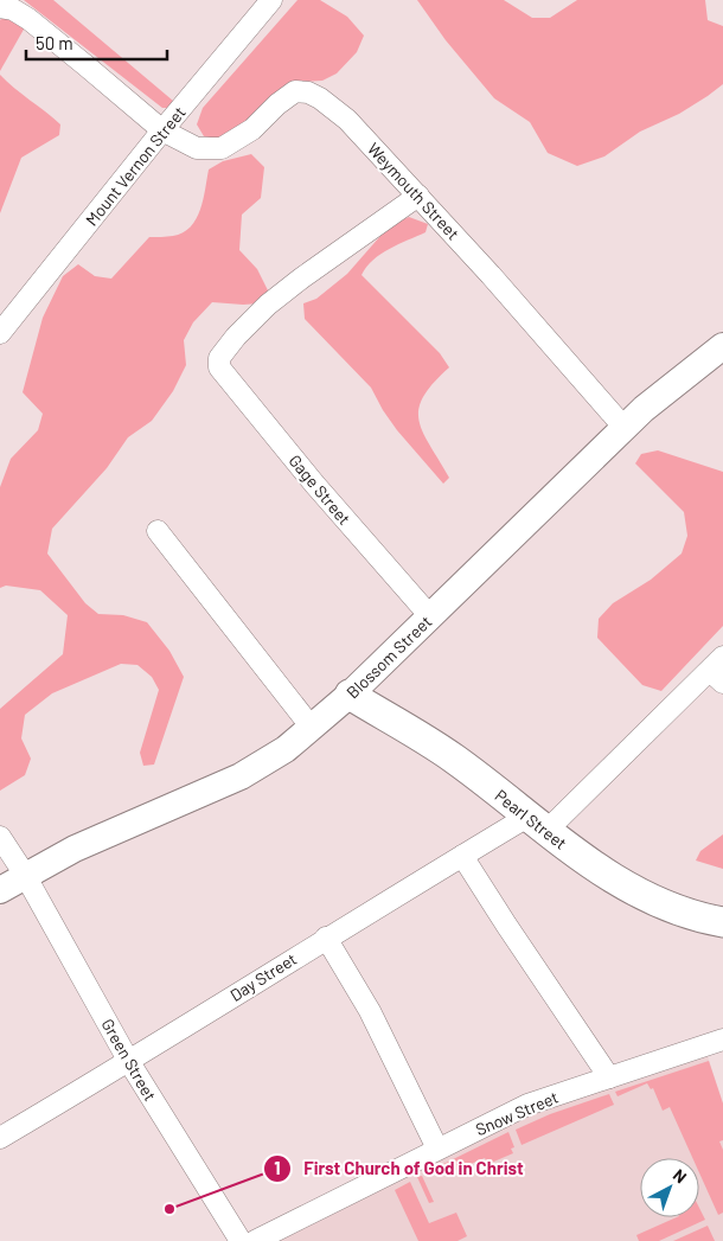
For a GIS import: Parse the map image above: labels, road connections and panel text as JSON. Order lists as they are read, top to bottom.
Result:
{
  "streets": {
    "main road": ["Pearl Street"],
    "street": [
      "Mount Vernon Street",
      "Weymouth Street",
      "Gage Street",
      "Blossom Street",
      "Day Street",
      "Green Street",
      "Snow Street"
    ]
  },
  "crossings": [
    ["Mount Vernon Street", "Weymouth Street"],
    ["Weymouth Street", "Gage Street"],
    ["Weymouth Street", "Blossom Street"],
    ["Gage Street", "Blossom Street"],
    ["Blossom Street", "Pearl Street"],
    ["Blossom Street", "Green Street"],
    ["Pearl Street", "Day Street"],
    ["Day Street", "Green Street"]
  ],
  "places": ["First Church of God in Christ"],
  "scale_bar": "50 m",
  "north": "top right"
}
